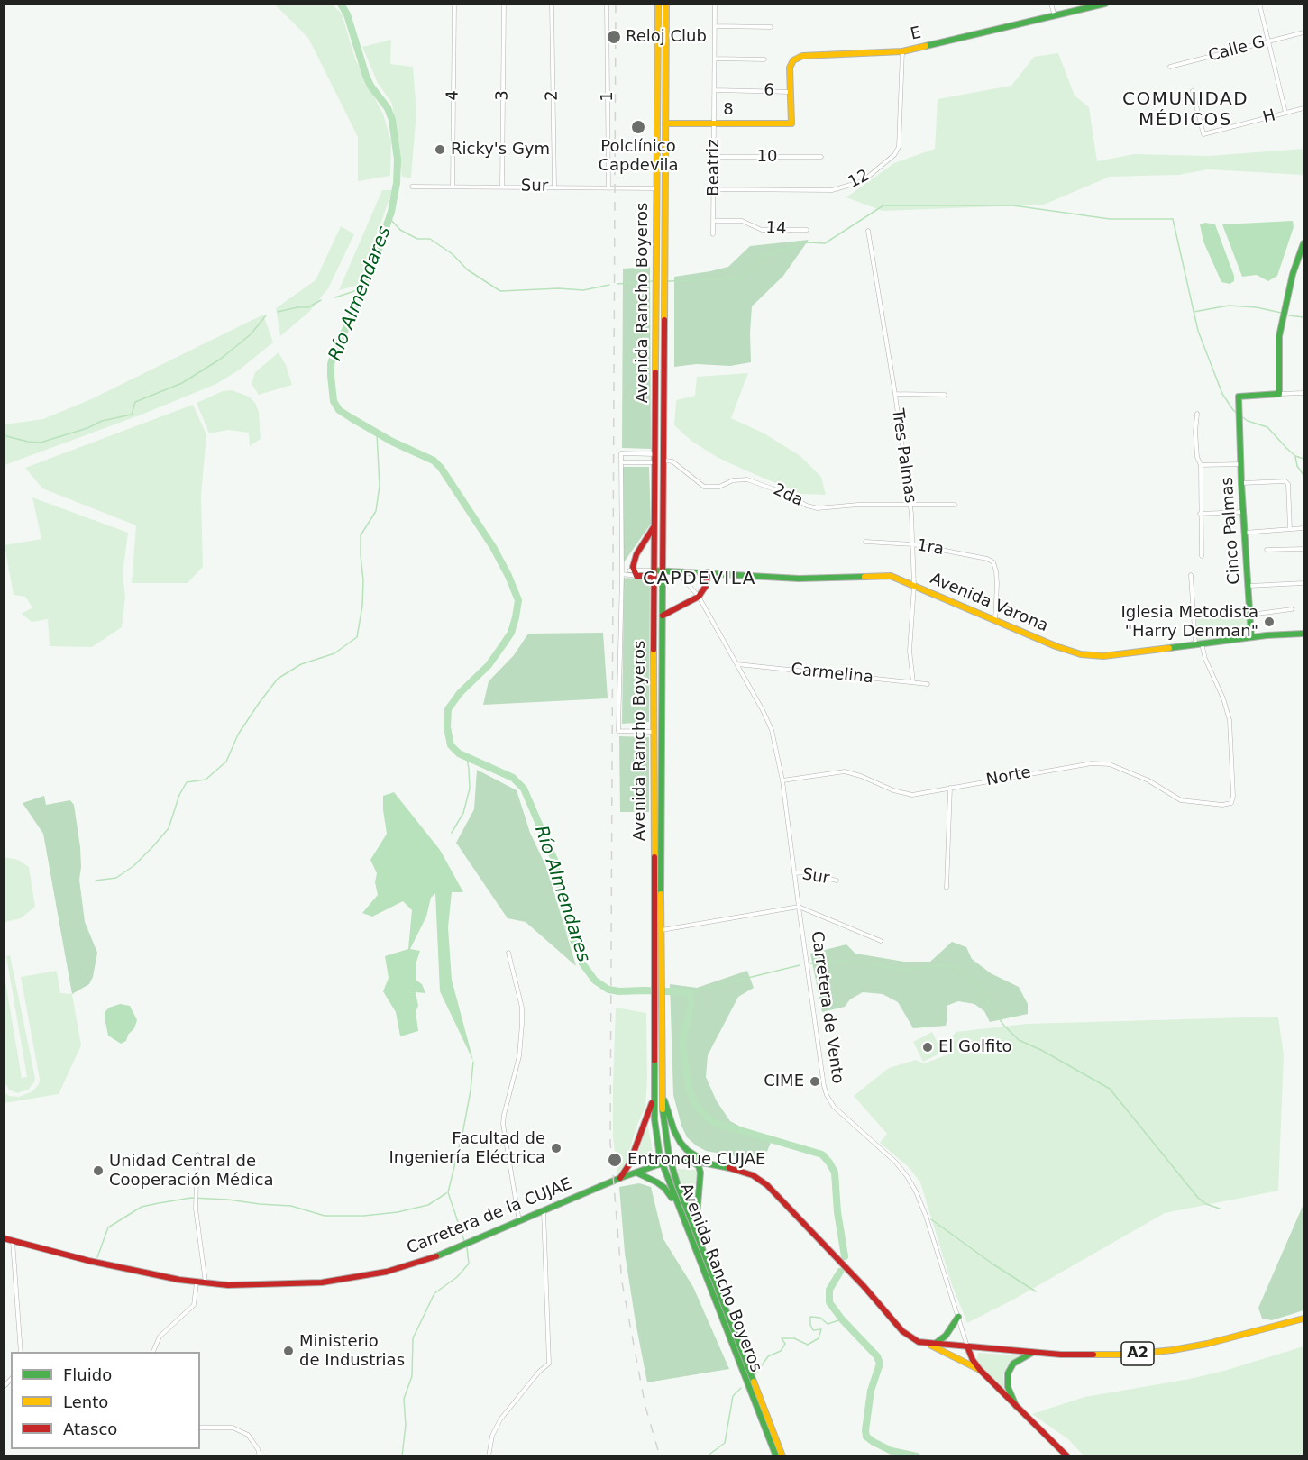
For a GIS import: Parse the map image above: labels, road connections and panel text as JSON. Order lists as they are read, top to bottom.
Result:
{
  "streets": {
    "main road": [
      "E",
      "8",
      "Avenida Rancho Boyeros",
      "Cinco Palmas",
      "Avenida Varona",
      "Carretera de Vento",
      "Carretera de la CUJAE",
      "A2"
    ],
    "street": [
      "Calle G",
      "6",
      "4",
      "3",
      "2",
      "1",
      "H",
      "10",
      "Beatriz",
      "12",
      "Sur",
      "14",
      "Tres Palmas",
      "2da",
      "1ra",
      "Carmelina",
      "Norte"
    ]
  },
  "crossings": [
    ["E", "6"],
    ["E", "8"],
    ["E", "12"],
    ["6", "Beatriz"],
    ["4", "Sur"],
    ["3", "Sur"],
    ["2", "Sur"],
    ["1", "Sur"],
    ["8", "Beatriz"],
    ["8", "Avenida Rancho Boyeros"],
    ["10", "Beatriz"],
    ["Beatriz", "12"],
    ["Beatriz", "14"],
    ["Sur", "Avenida Rancho Boyeros"],
    ["Sur", "Carretera de Vento"],
    ["Avenida Rancho Boyeros", "2da"],
    ["Avenida Rancho Boyeros", "Avenida Varona"],
    ["Avenida Rancho Boyeros", "Carretera de la CUJAE"],
    ["Avenida Rancho Boyeros", "A2"],
    ["Tres Palmas", "2da"],
    ["Tres Palmas", "1ra"],
    ["Tres Palmas", "Avenida Varona"],
    ["Tres Palmas", "Carmelina"],
    ["Cinco Palmas", "Avenida Varona"],
    ["1ra", "Avenida Varona"],
    ["Avenida Varona", "Norte"],
    ["Avenida Varona", "Carretera de Vento"],
    ["Carmelina", "Carretera de Vento"],
    ["Norte", "Carretera de Vento"],
    ["Carretera de Vento", "A2"],
    ["Carretera de la CUJAE", "A2"]
  ],
  "districts": ["COMUNIDAD MÉDICOS", "CAPDEVILA"],
  "water": ["Río Almendares"],
  "places": [
    "Reloj Club",
    "Polclínico Capdevila",
    "Ricky's Gym",
    "Iglesia Metodista \"Harry Denman\"",
    "El Golfito",
    "CIME",
    "Facultad de Ingeniería Eléctrica",
    "Entronque CUJAE",
    "Unidad Central de Cooperación Médica",
    "Ministerio de Industrias"
  ],
  "legend": ["Fluido", "Lento", "Atasco"]
}
